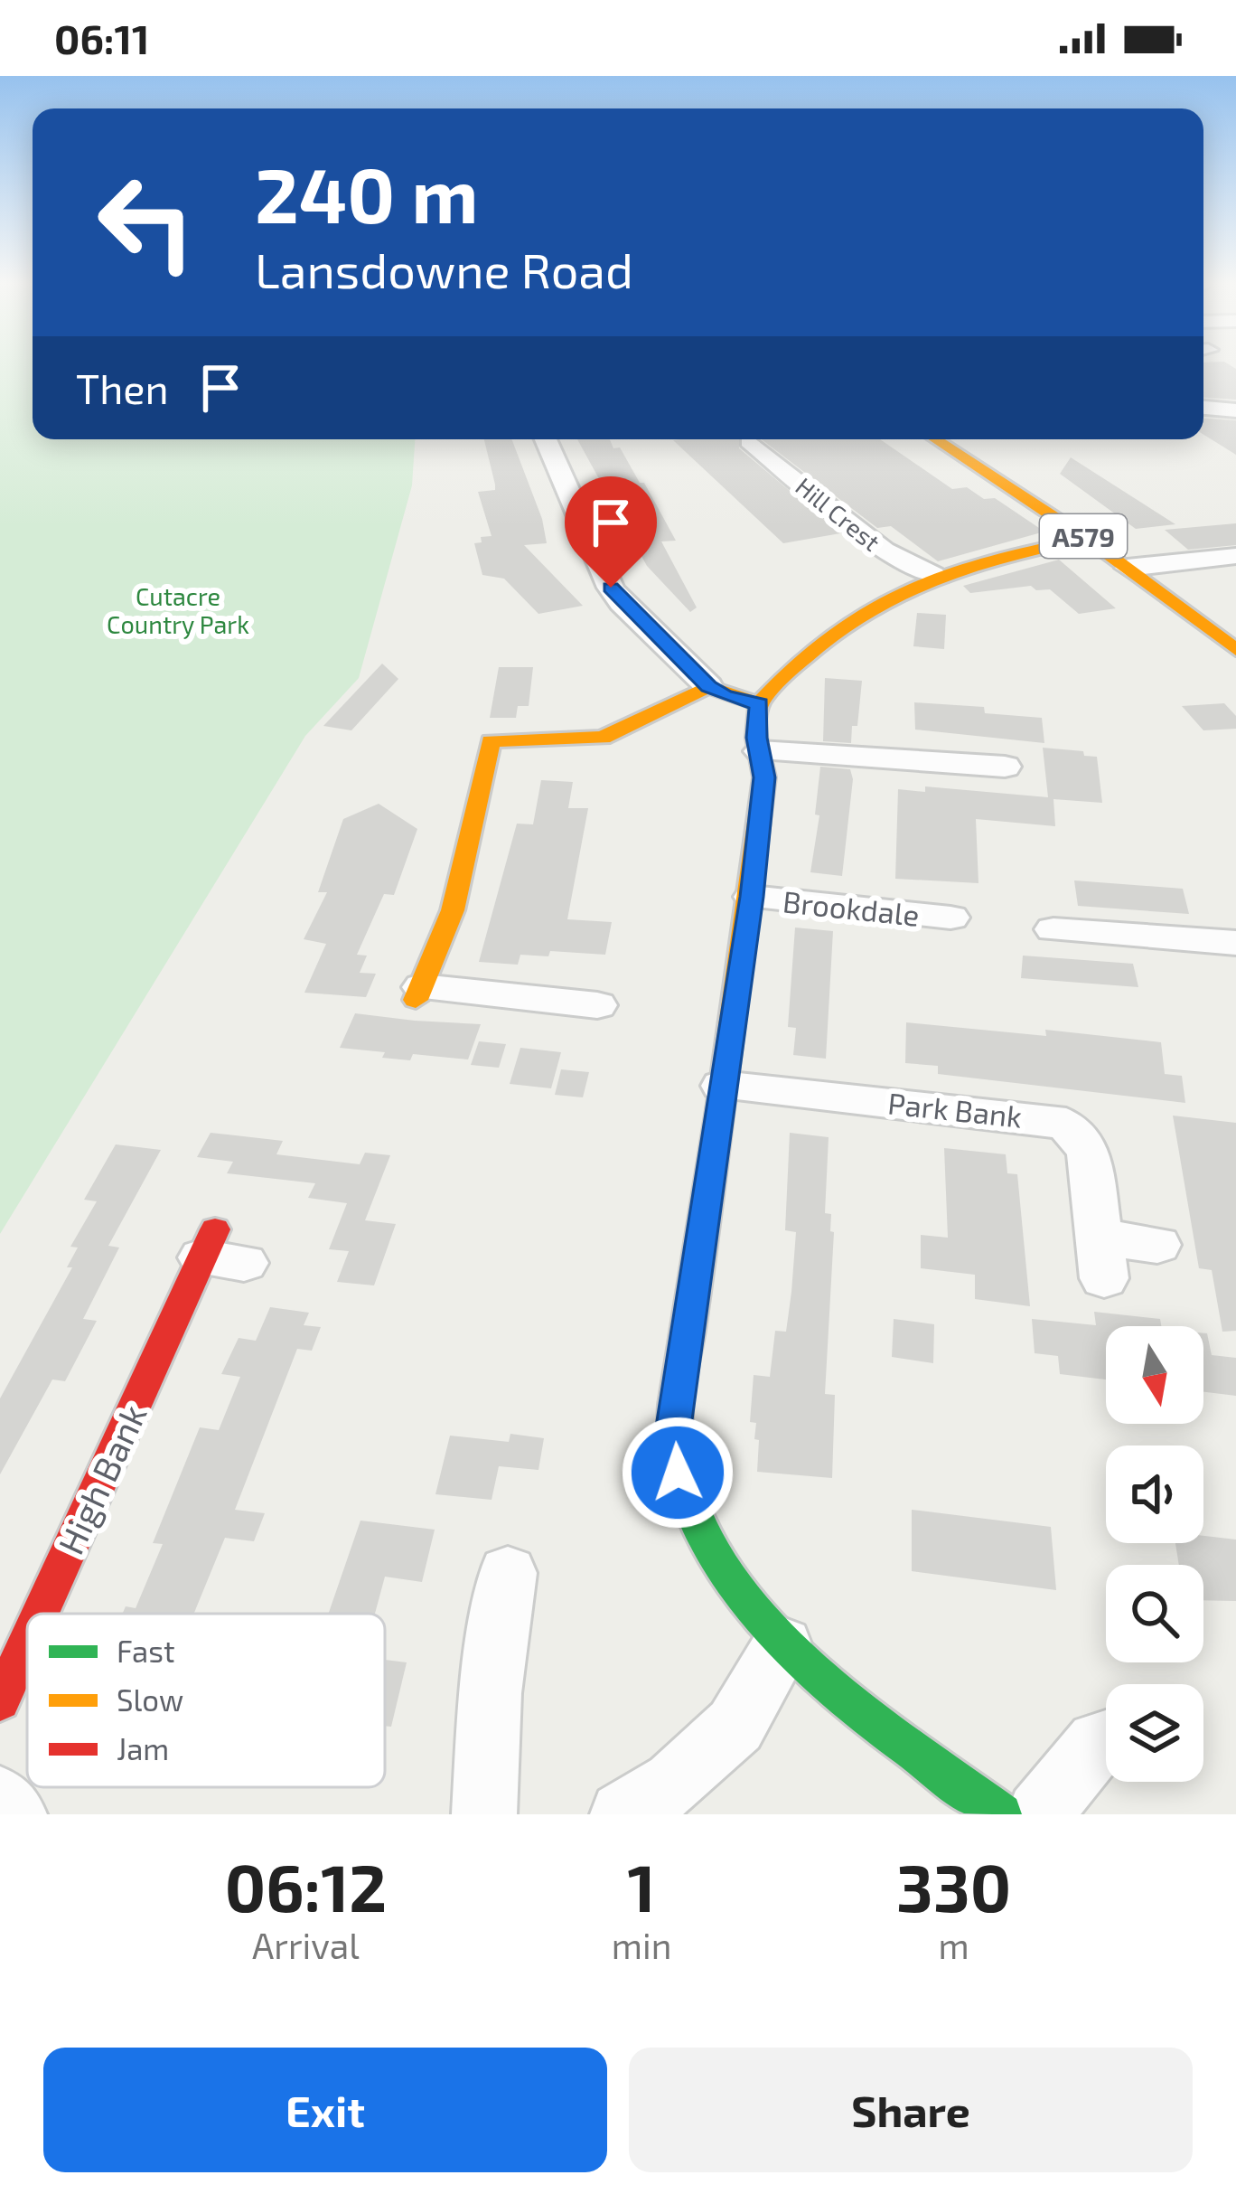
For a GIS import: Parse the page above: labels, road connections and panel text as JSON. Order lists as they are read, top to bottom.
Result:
{
  "streets": {
    "main road": ["A579", "High Bank"],
    "street": ["Hill Crest", "Brookdale", "Park Bank"]
  },
  "parks": ["Cutacre Country Park"],
  "legend": ["Fast", "Slow", "Jam"],
  "north": "bottom",
  "page": {
    "status": "06:11",
    "turn": ["240 m", "Lansdowne Road"],
    "then": "Then",
    "eta": [
      "06:12",
      "Arrival",
      "1",
      "min",
      "330",
      "m"
    ],
    "buttons": ["Exit", "Share"]
  }
}
